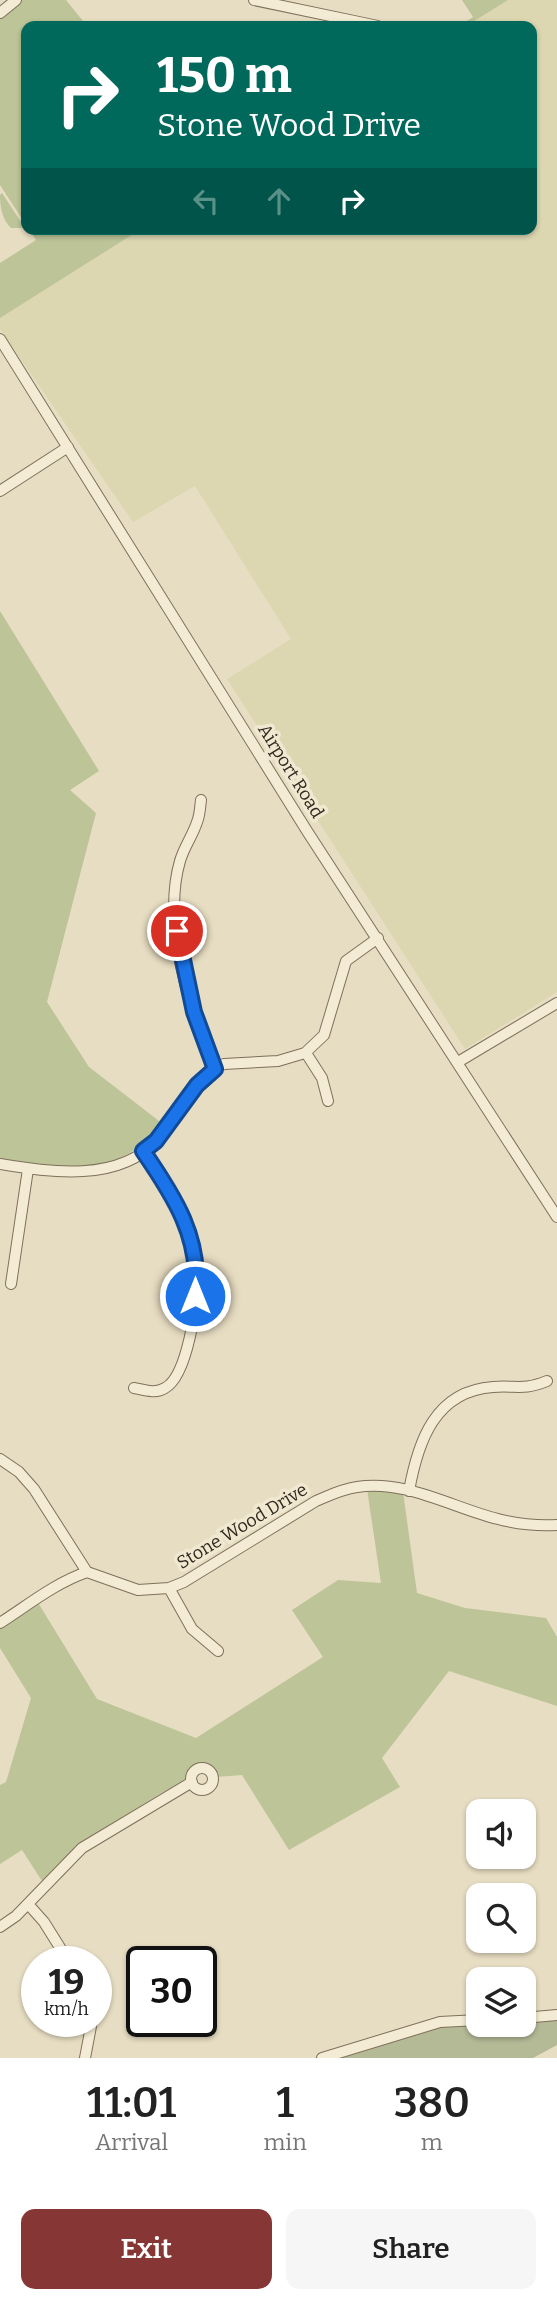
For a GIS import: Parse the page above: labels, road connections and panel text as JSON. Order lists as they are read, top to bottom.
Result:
{
  "streets": {
    "street": ["Airport Road", "Stone Wood Drive"]
  },
  "page": {
    "turn": ["150 m", "Stone Wood Drive"],
    "speed": "19 km/h",
    "limit": "30",
    "eta": [
      "11:01",
      "Arrival",
      "1",
      "min",
      "380",
      "m"
    ],
    "buttons": ["Exit", "Share"]
  }
}
